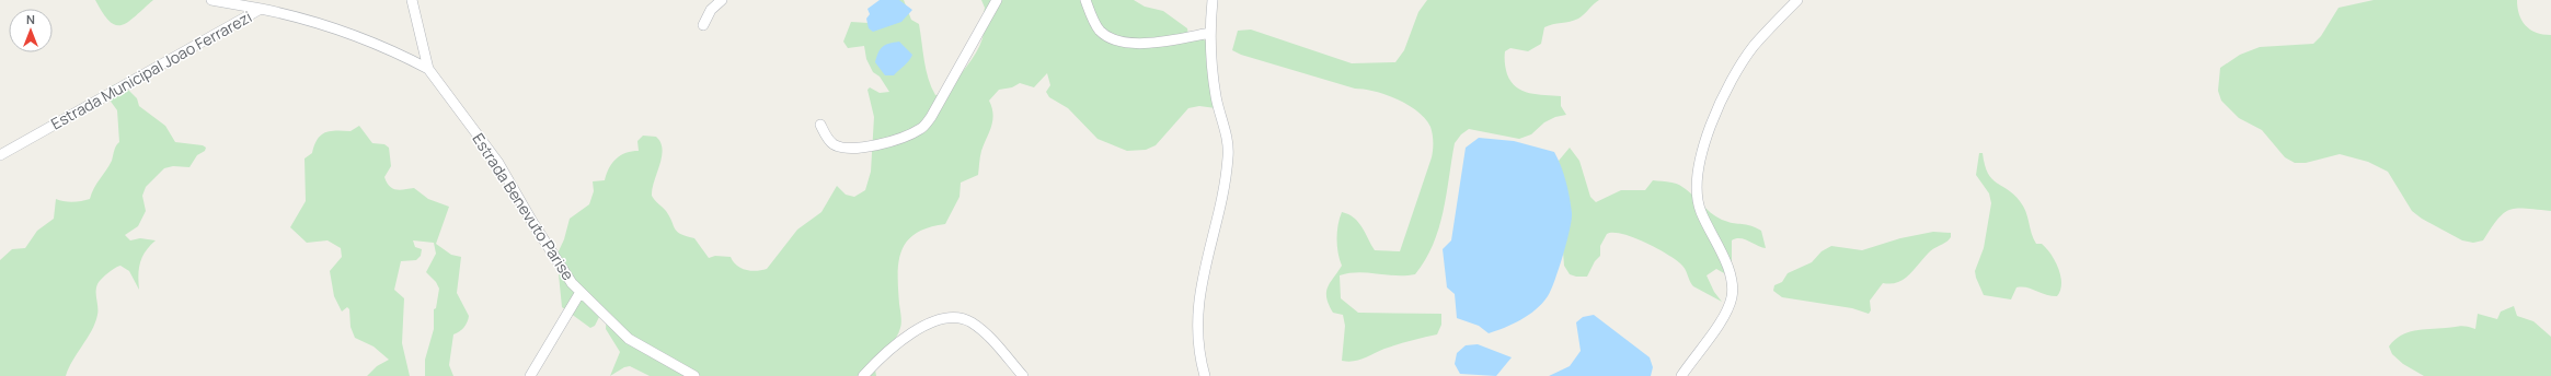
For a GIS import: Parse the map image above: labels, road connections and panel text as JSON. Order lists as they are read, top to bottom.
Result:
{
  "streets": {
    "street": ["Estrada Municipal Joao Ferrarezi", "Estrada Benevuto Parise"]
  },
  "crossings": [
    ["Estrada Municipal Joao Ferrarezi", "Estrada Benevuto Parise"]
  ],
  "north": "top"
}
